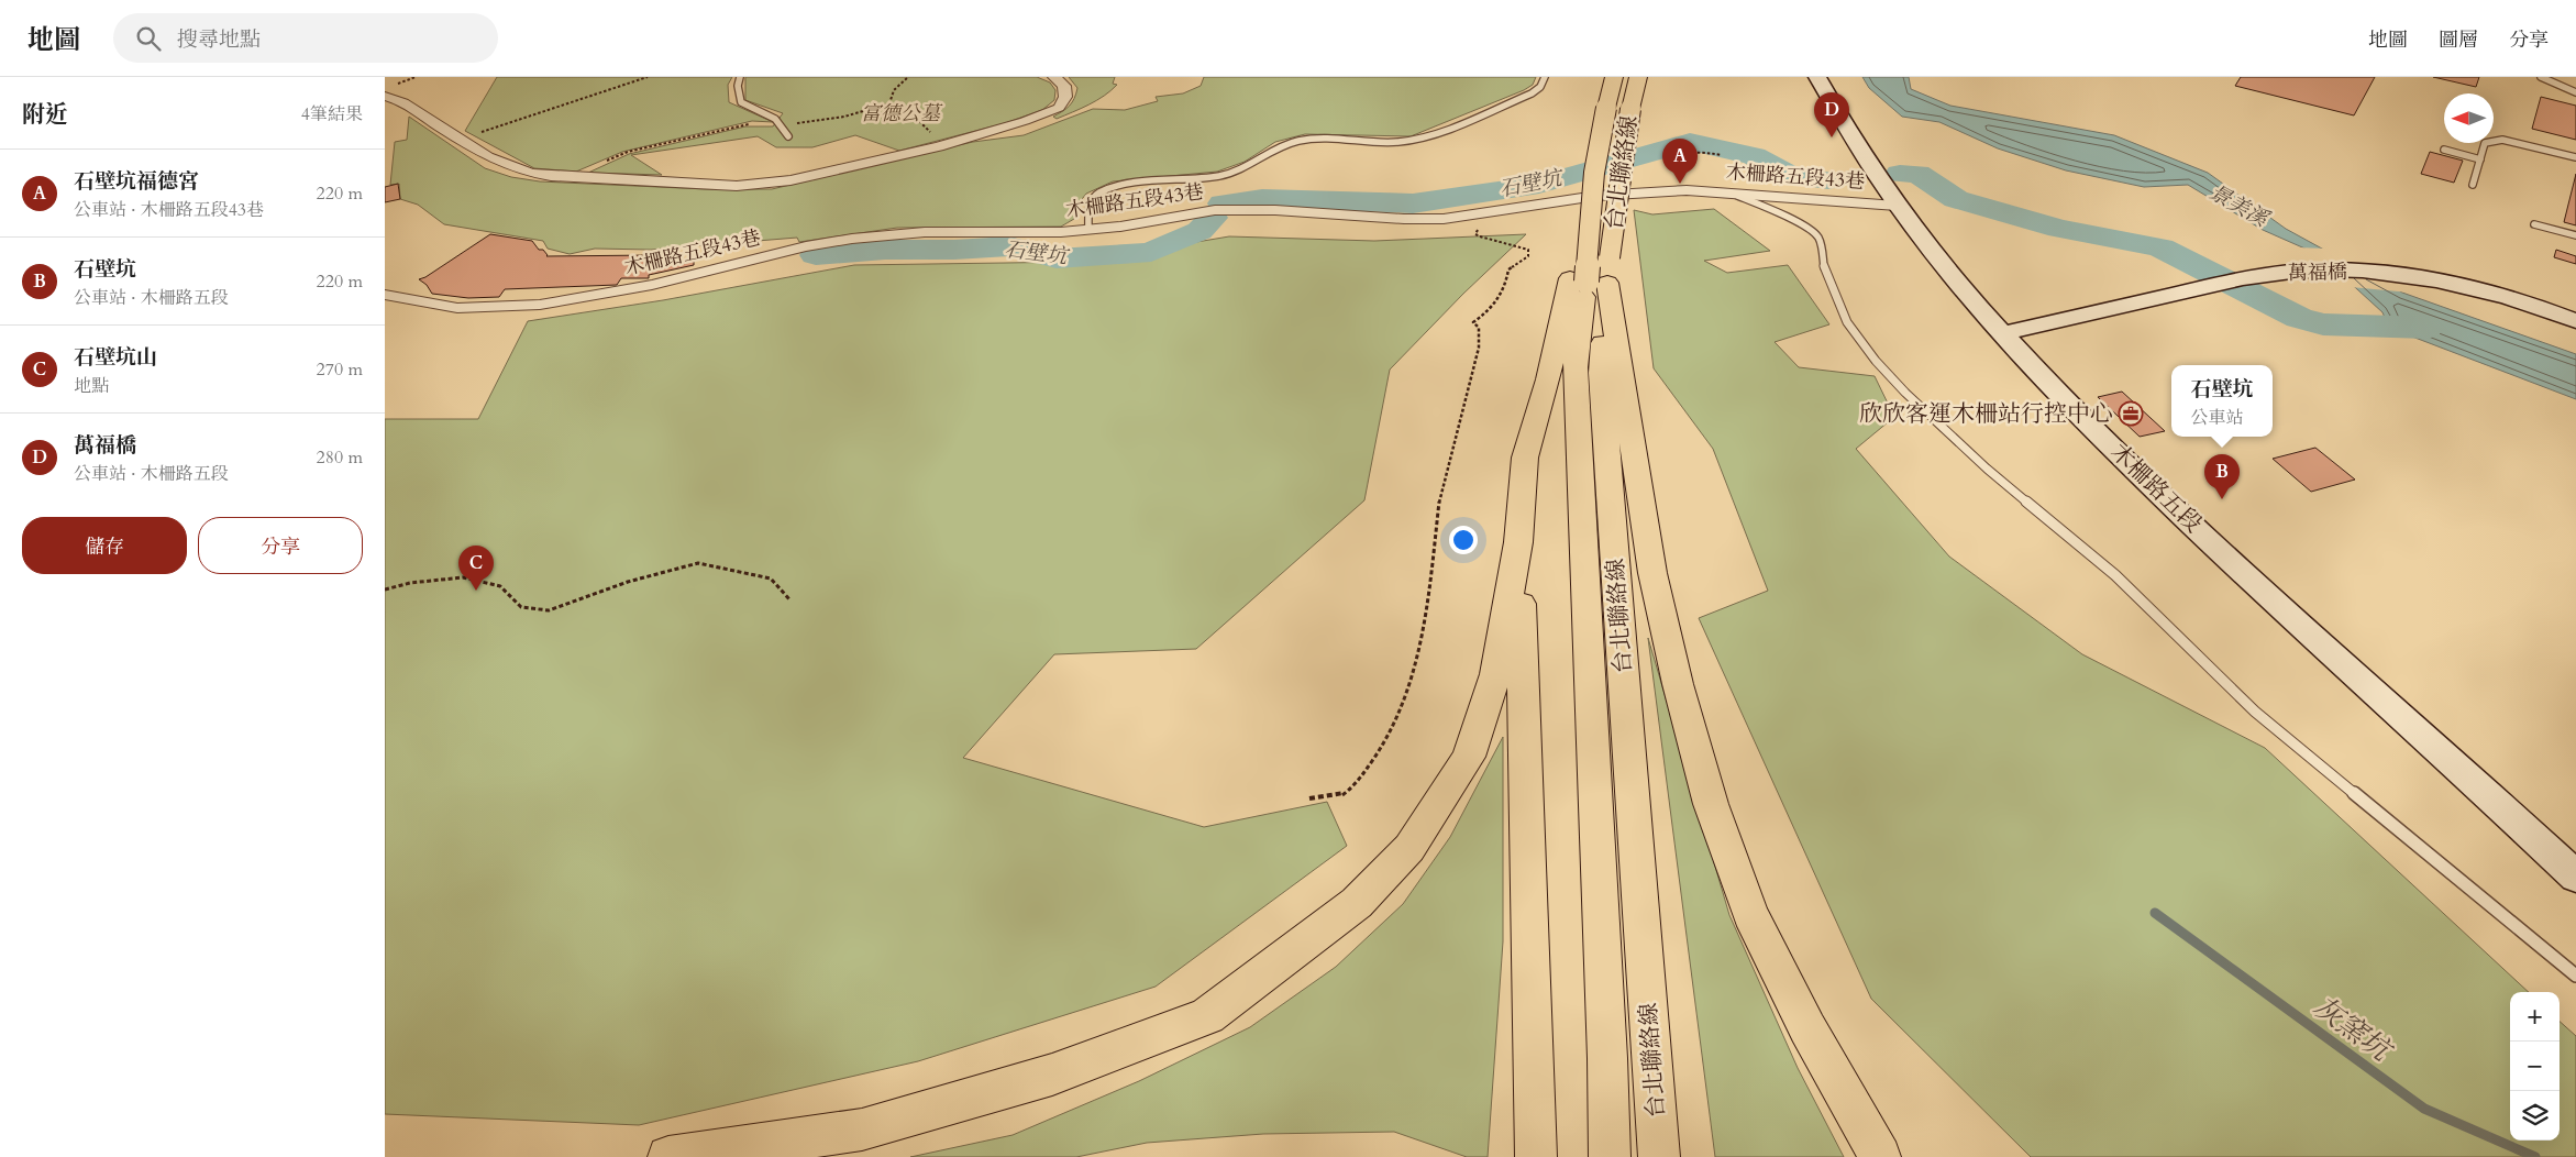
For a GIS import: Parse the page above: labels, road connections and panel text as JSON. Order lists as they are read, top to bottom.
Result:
{
  "streets": {
    "highway": ["台北聯絡線"],
    "main road": ["萬福橋", "木柵路五段"],
    "street": ["木柵路五段43巷"]
  },
  "crossings": [
    ["木柵路五段43巷", "木柵路五段"],
    ["萬福橋", "木柵路五段"]
  ],
  "water": ["石壁坑", "景美溪", "灰窯坑"],
  "parks": ["富德公墓"],
  "places": {
    "office": ["欣欣客運木柵站行控中心"]
  },
  "north": "left",
  "page": {
    "header": "地圖",
    "search": "搜尋地點",
    "nav": ["地圖", "圖層", "分享"],
    "heading": ["附近", "4筆結果"],
    "pins": [
      "D",
      "A",
      "B",
      "C"
    ],
    "list": [
      {
        "mark": "A",
        "name": "石壁坑福德宮",
        "note": "公車站 · 木柵路五段43巷",
        "value": "220 m"
      },
      {
        "mark": "B",
        "name": "石壁坑",
        "note": "公車站 · 木柵路五段",
        "value": "220 m"
      },
      {
        "mark": "C",
        "name": "石壁坑山",
        "note": "地點",
        "value": "270 m"
      },
      {
        "mark": "D",
        "name": "萬福橋",
        "note": "公車站 · 木柵路五段",
        "value": "280 m"
      }
    ],
    "popup": ["石壁坑", "公車站"],
    "buttons": ["儲存", "分享"],
    "map_buttons": ["+", "−"]
  }
}
